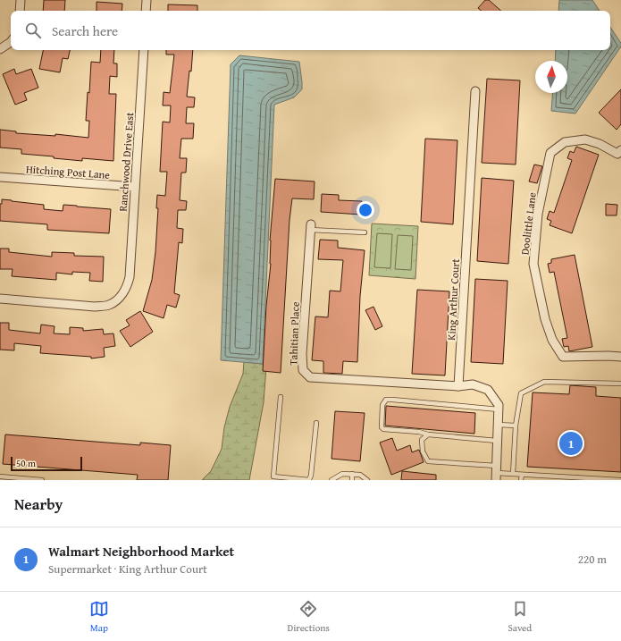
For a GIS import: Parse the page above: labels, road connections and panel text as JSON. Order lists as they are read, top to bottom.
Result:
{
  "streets": {
    "street": [
      "Ranchwood Drive East",
      "Hitching Post Lane",
      "Doolittle Lane",
      "King Arthur Court",
      "Tahitian Place"
    ]
  },
  "crossings": [
    ["Ranchwood Drive East", "Hitching Post Lane"],
    ["King Arthur Court", "Tahitian Place"]
  ],
  "scale_bar": "50 m",
  "north": "top",
  "page": {
    "search": "Search here",
    "pins": "1",
    "scale": "50 m",
    "heading": "Nearby",
    "list": [
      {
        "mark": "1",
        "name": "Walmart Neighborhood Market",
        "note": "Supermarket · King Arthur Court",
        "value": "220 m"
      }
    ],
    "nav": ["Map", "Directions", "Saved"]
  }
}
